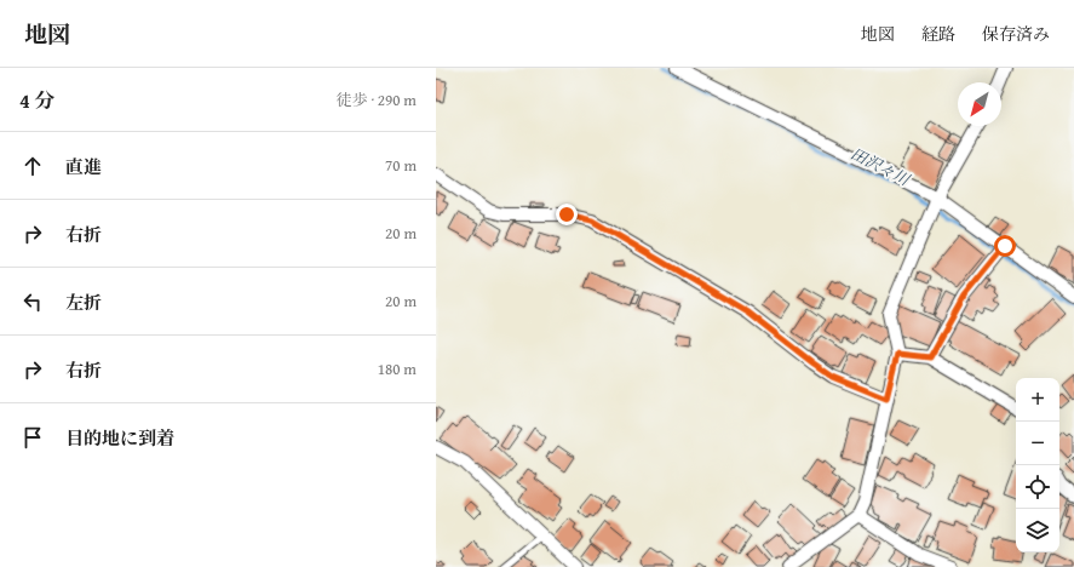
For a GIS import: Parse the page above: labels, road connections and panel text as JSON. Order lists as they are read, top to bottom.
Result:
{
  "water": ["田沢々川"],
  "north": "bottom left",
  "page": {
    "header": "地図",
    "nav": ["地図", "経路", "保存済み"],
    "heading": ["4 分", "徒歩 · 290 m"],
    "list": [
      ["直進", "70 m"],
      ["右折", "20 m"],
      ["左折", "20 m"],
      ["右折", "180 m"],
      "目的地に到着"
    ],
    "map_buttons": ["+", "−"]
  }
}
